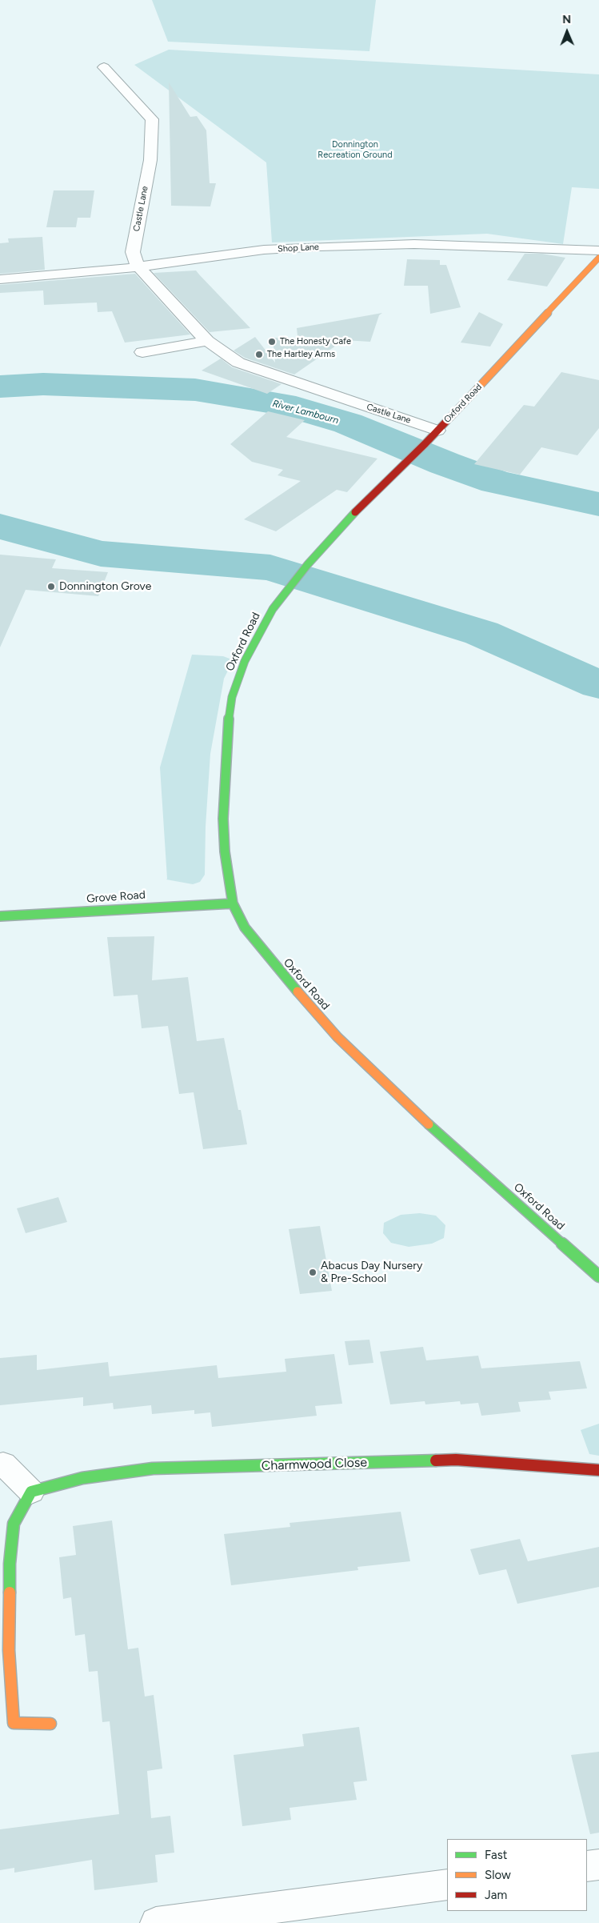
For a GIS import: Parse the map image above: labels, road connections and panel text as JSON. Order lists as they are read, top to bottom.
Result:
{
  "streets": {
    "main road": ["Oxford Road", "Grove Road", "Charmwood Close"],
    "street": ["Castle Lane", "Shop Lane"]
  },
  "crossings": [
    ["Castle Lane", "Shop Lane"],
    ["Castle Lane", "Oxford Road"],
    ["Oxford Road", "Grove Road"]
  ],
  "water": ["River Lambourn"],
  "parks": ["Donnington Recreation Ground"],
  "places": [
    "The Honesty Cafe",
    "The Hartley Arms",
    "Donnington Grove",
    "Abacus Day Nursery & Pre-School"
  ],
  "legend": ["Fast", "Slow", "Jam"],
  "north": "top"
}
